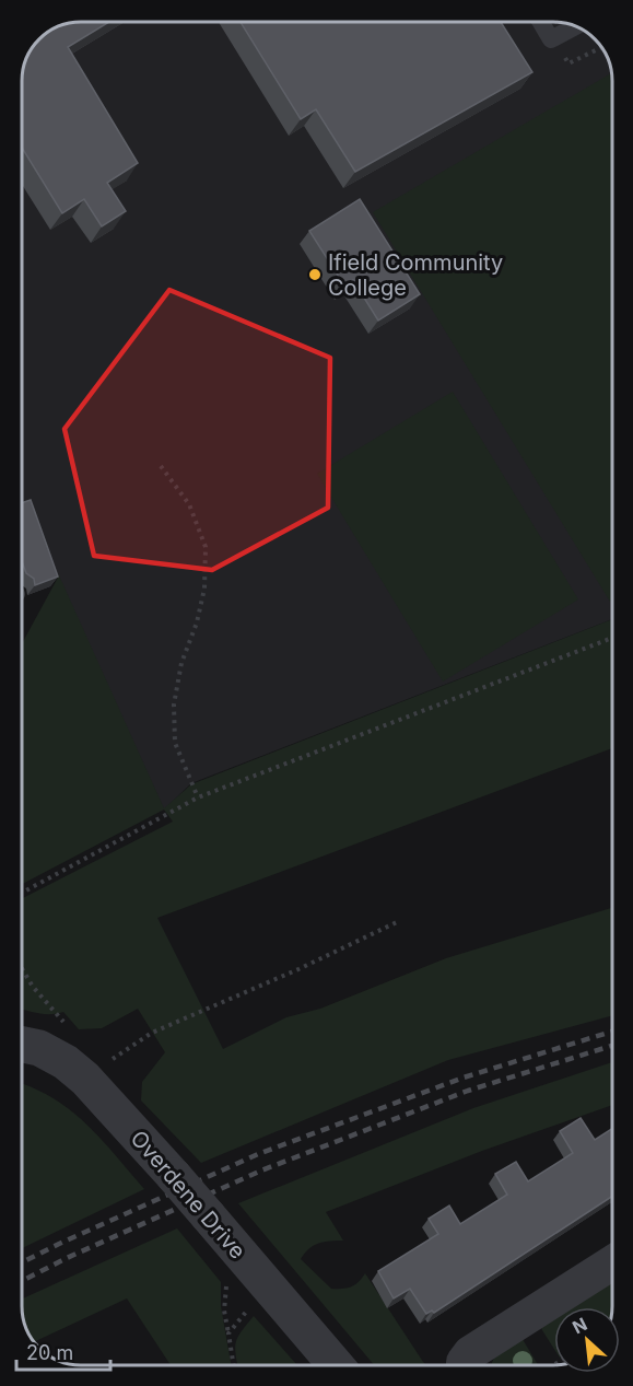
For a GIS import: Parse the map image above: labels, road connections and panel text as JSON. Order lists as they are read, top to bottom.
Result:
{
  "streets": {
    "street": ["Overdene Drive"]
  },
  "places": ["Ifield Community College"],
  "scale_bar": "20 m",
  "north": "top left"
}
